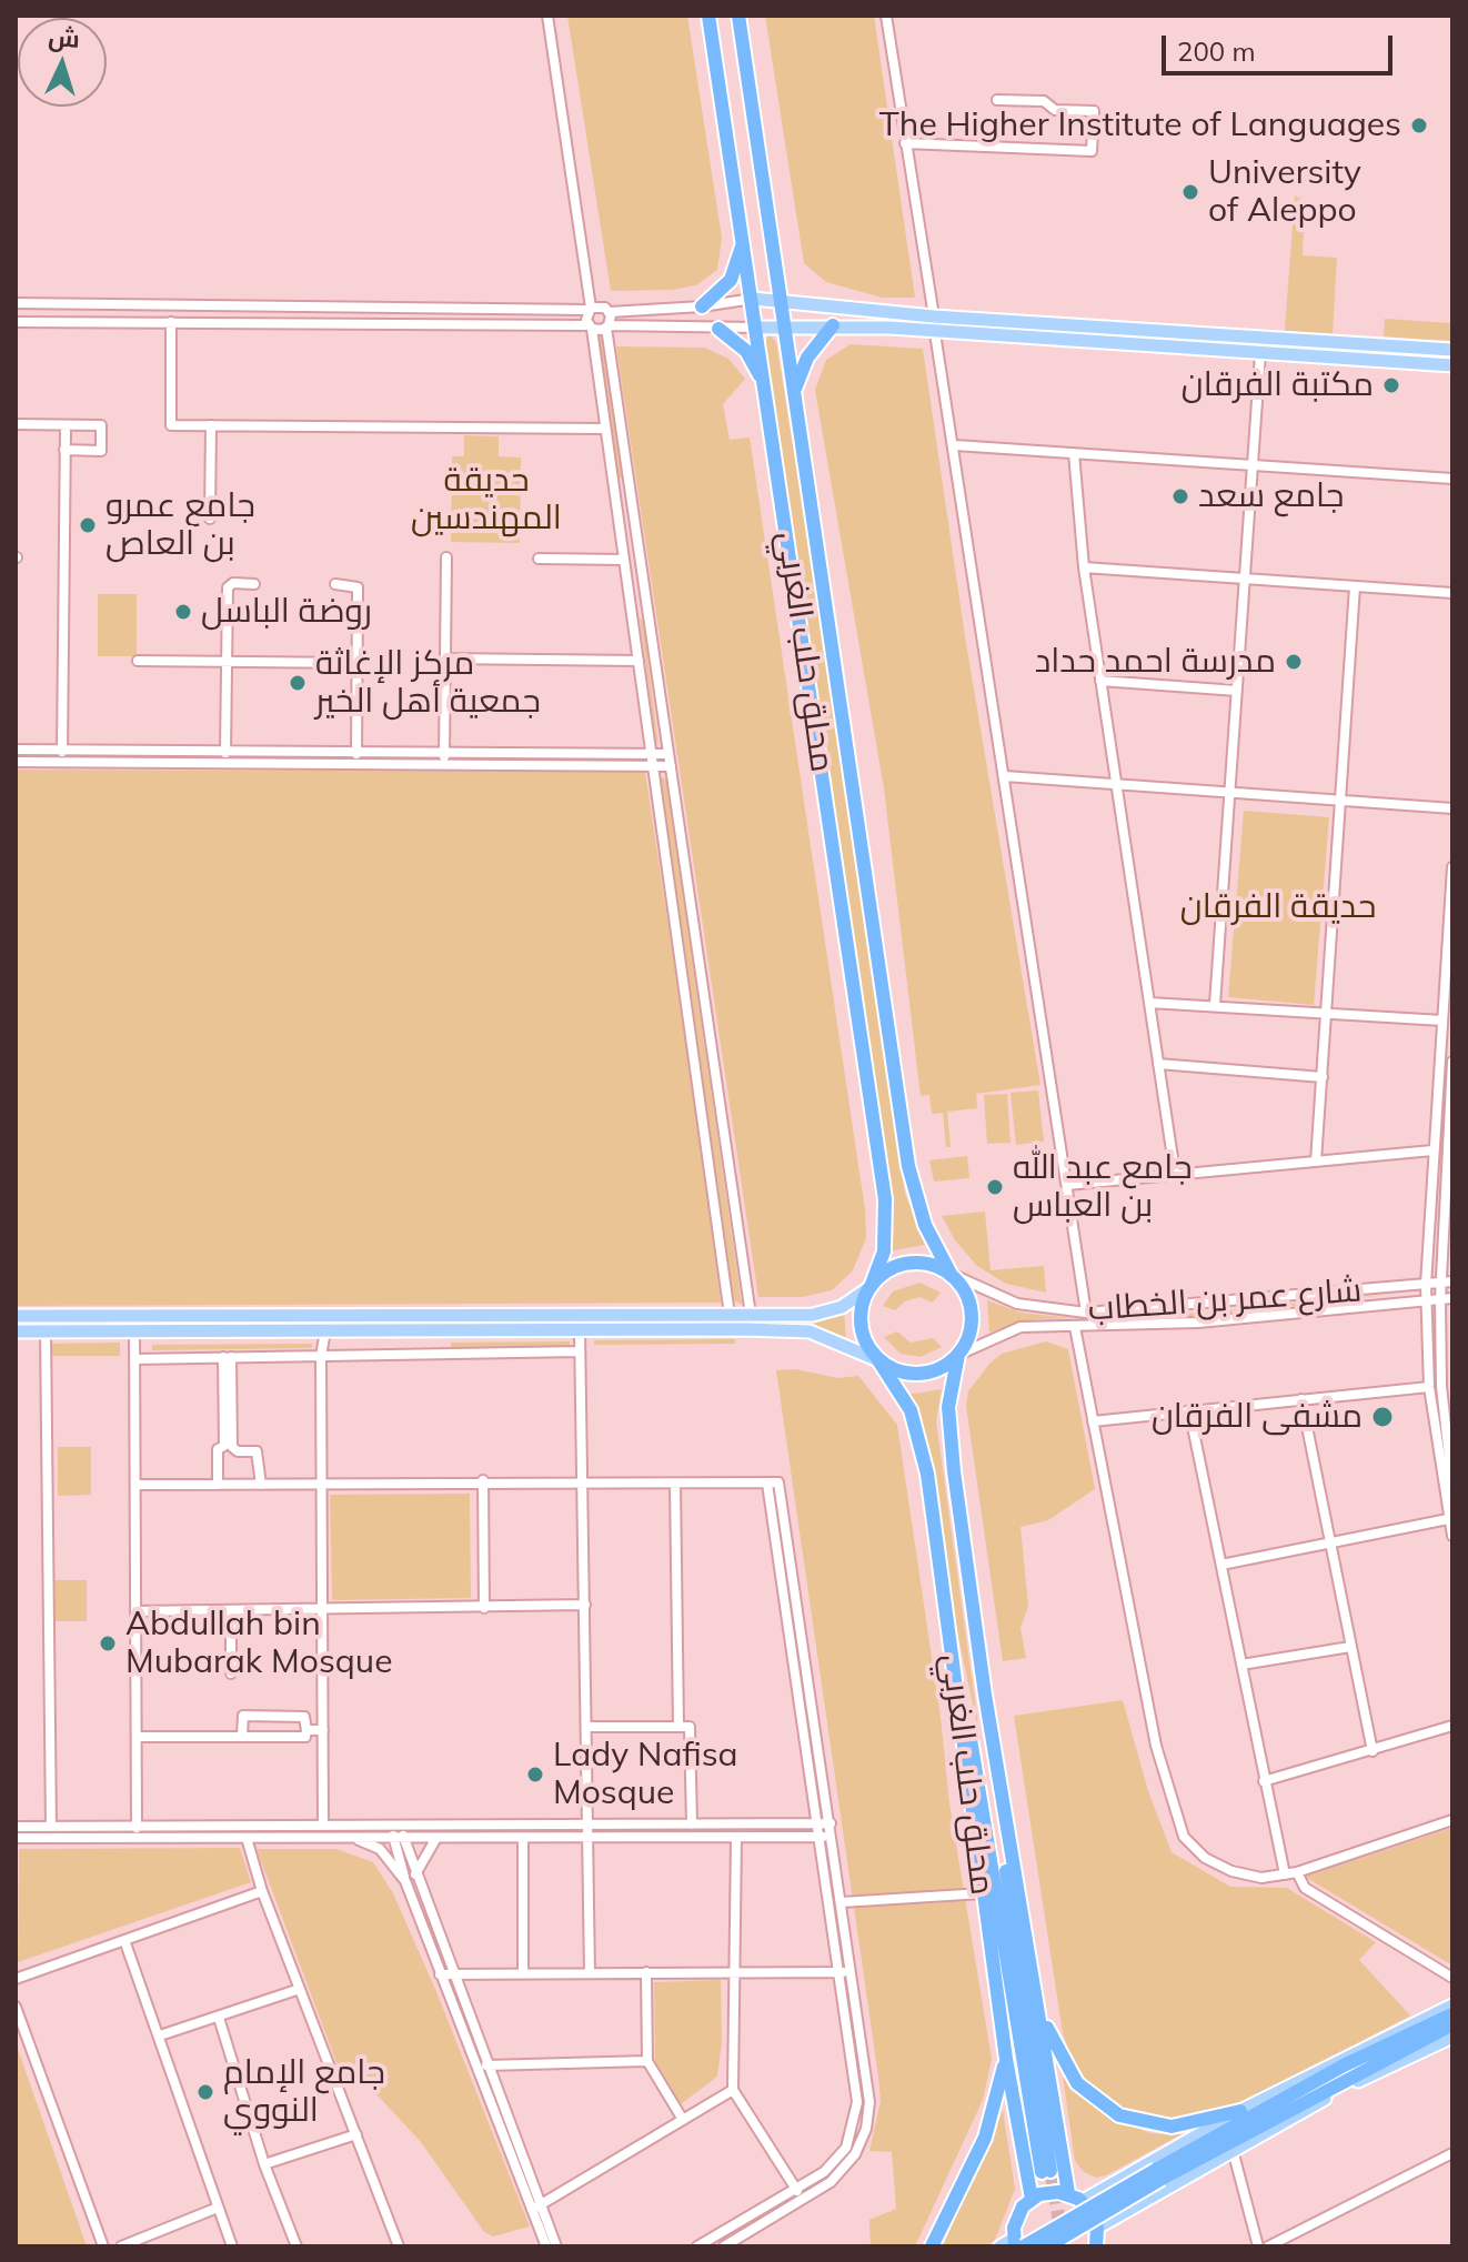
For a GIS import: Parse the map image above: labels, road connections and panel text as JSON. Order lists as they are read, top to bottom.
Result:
{
  "streets": {
    "highway": ["محلق حلب الغربي"],
    "street": ["شارع عمر بن الخطاب"]
  },
  "crossings": [
    ["محلق حلب الغربي", "شارع عمر بن الخطاب"]
  ],
  "parks": ["حديقة المهندسين", "حديقة الفرقان"],
  "places": [
    "The Higher Institute of Languages",
    "University of Aleppo",
    "مكتبة الفرقان",
    "جامع سعد",
    "جامع عمرو بن العاص",
    "روضة الباسل",
    "مدرسة احمد حداد",
    "مركز الإغاثة جمعية أهل الخير",
    "جامع عبد الله بن العباس",
    "مشفى الفرقان",
    "Abdullah bin Mubarak Mosque",
    "Lady Nafisa Mosque",
    "جامع الإمام النووي"
  ],
  "scale_bar": "200 m",
  "north": "top"
}
